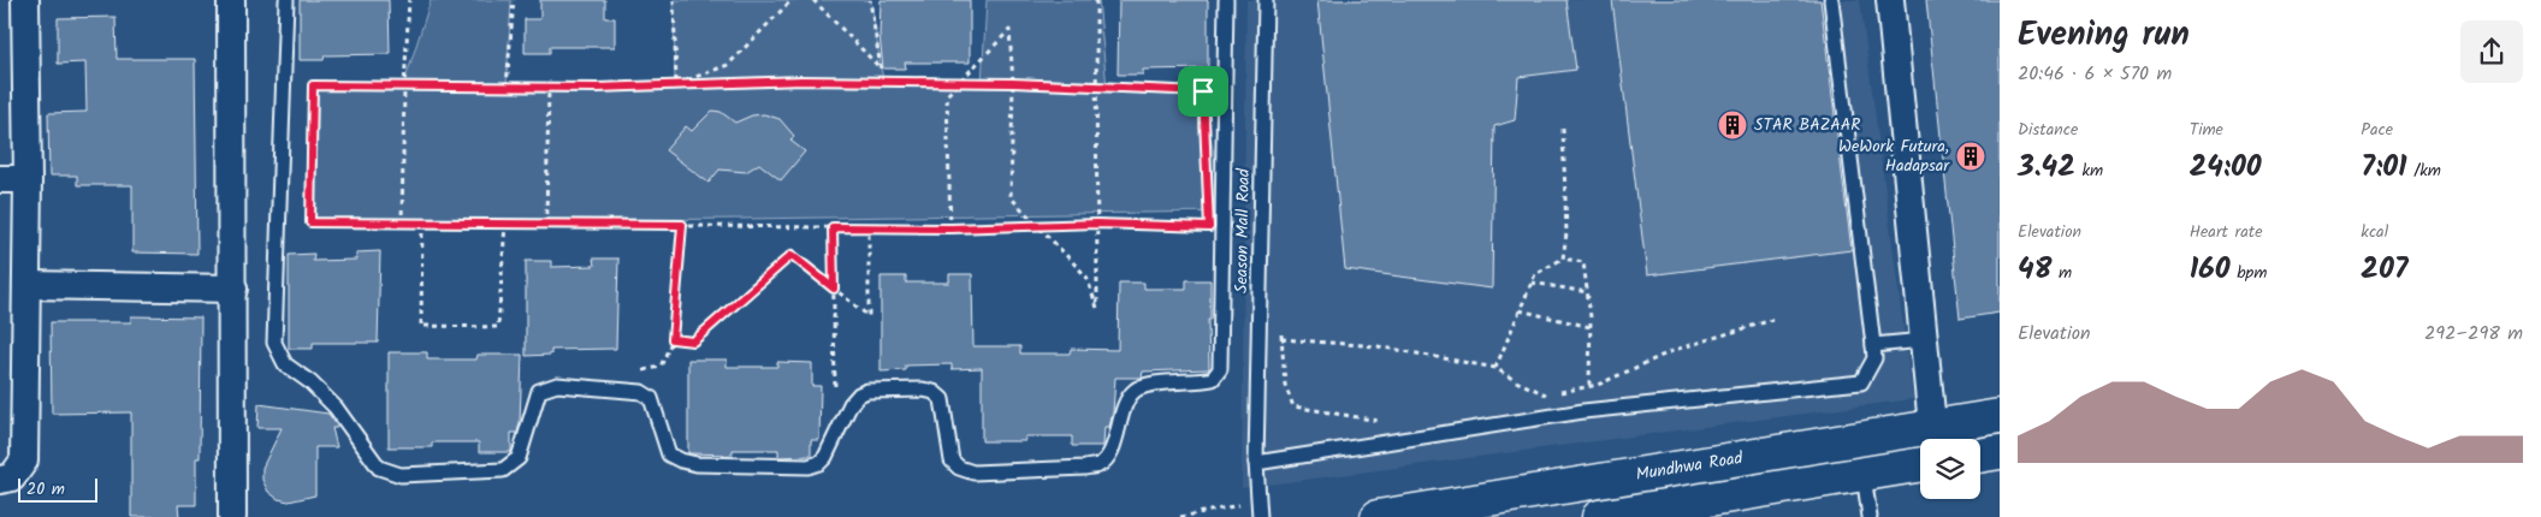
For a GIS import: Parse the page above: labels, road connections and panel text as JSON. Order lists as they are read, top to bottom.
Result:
{
  "streets": {
    "highway": ["Mundhwa Road"],
    "lane": ["Season Mall Road"]
  },
  "places": {
    "building": ["STAR BAZAAR", "WeWork Futura, Hadapsar"]
  },
  "scale_bar": "20 m",
  "page": {
    "heading": ["Evening run", "20:46 · 6 × 570 m"],
    "stats": [
      ["Distance", "3.42 km"],
      ["Time", "24:00"],
      ["Pace", "7:01 /km"],
      ["Elevation", "48 m"],
      ["Heart rate", "160 bpm"],
      ["kcal", "207"]
    ],
    "chart": ["Elevation", "292–298 m"],
    "scale": "20 m"
  }
}
